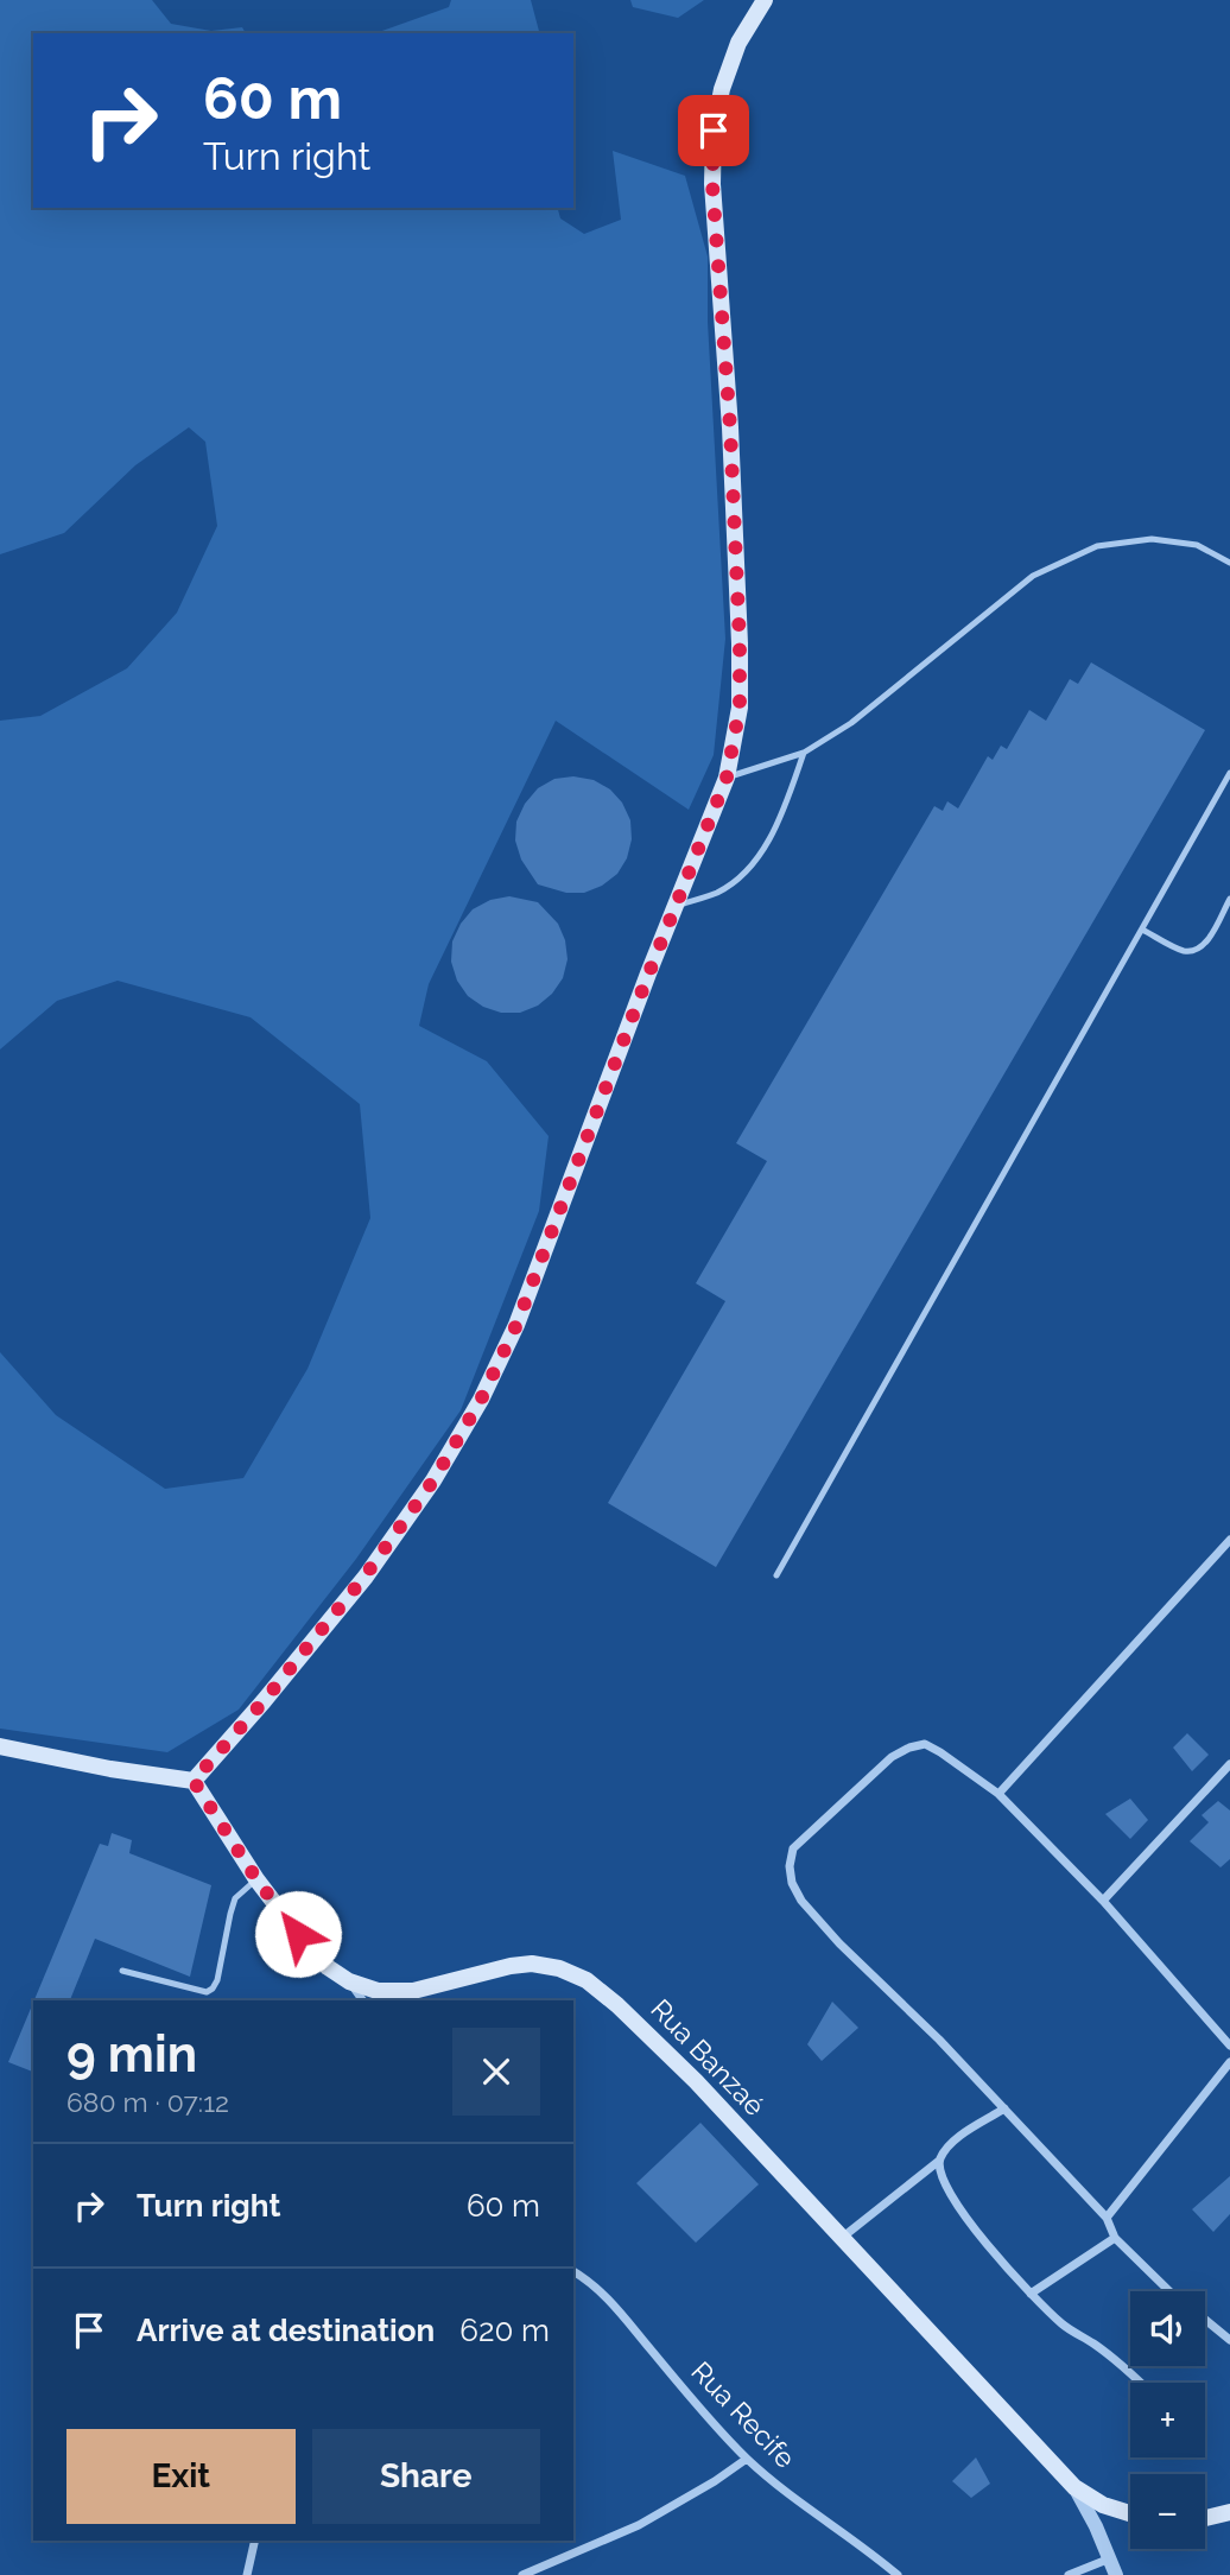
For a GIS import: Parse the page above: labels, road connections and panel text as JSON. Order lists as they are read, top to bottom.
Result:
{
  "streets": {
    "main road": ["Rua Banzaé"],
    "street": ["Rua Recife"]
  },
  "page": {
    "turn": ["60 m", "Turn right"],
    "heading": ["9 min", "680 m · 07:12"],
    "list": [
      {
        "name": "Turn right",
        "value": "60 m"
      },
      {
        "name": "Arrive at destination",
        "value": "620 m"
      }
    ],
    "map_buttons": ["+", "−"],
    "buttons": ["Exit", "Share"]
  }
}
